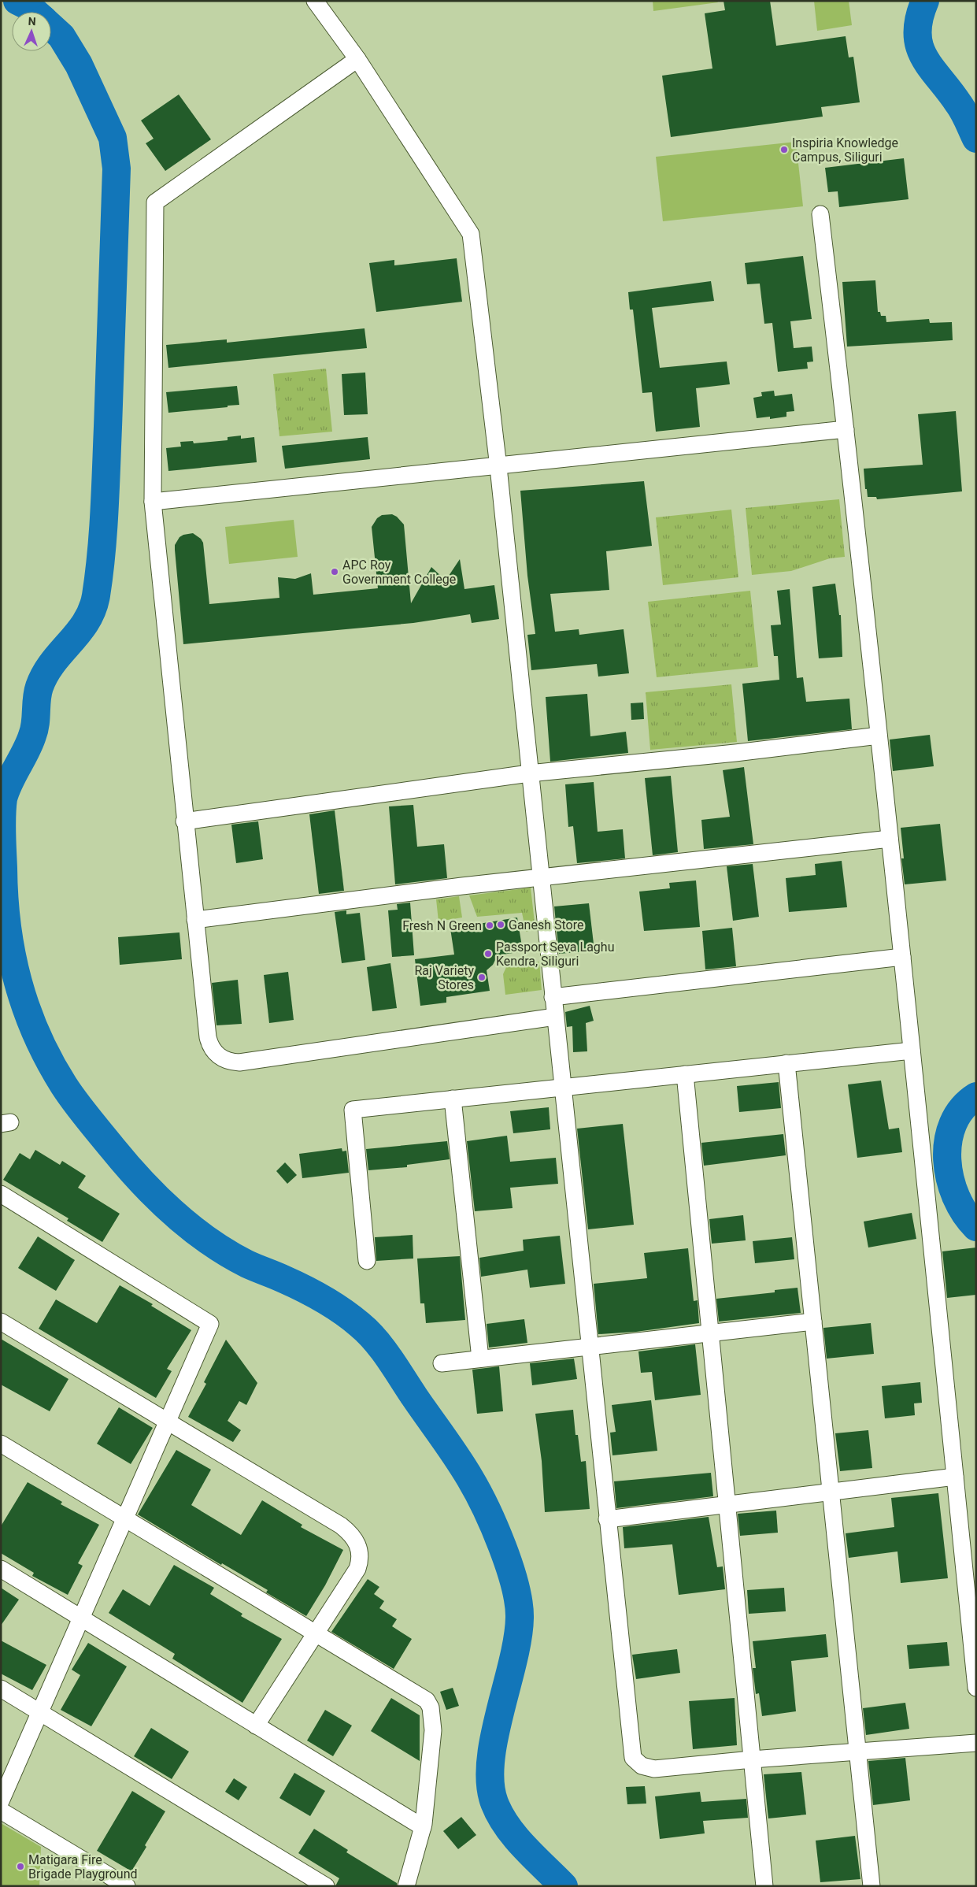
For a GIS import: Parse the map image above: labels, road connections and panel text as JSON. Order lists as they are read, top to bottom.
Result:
{
  "places": [
    "Inspiria Knowledge Campus, Siliguri",
    "APC Roy Government College",
    "Ganesh Store",
    "Fresh N Green",
    "Passport Seva Laghu Kendra, Siliguri",
    "Raj Variety Stores",
    "Matigara Fire Brigade Playground"
  ],
  "north": "top"
}
